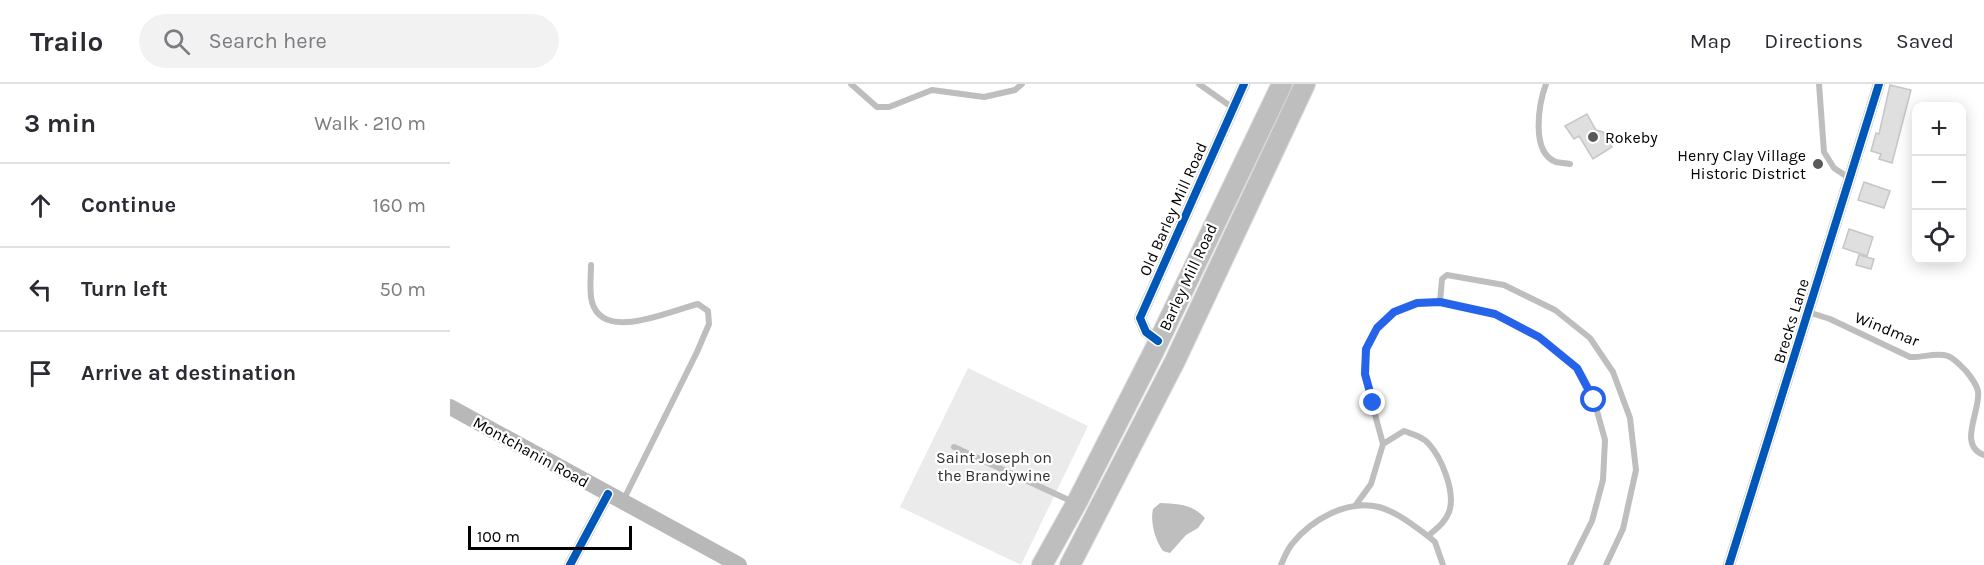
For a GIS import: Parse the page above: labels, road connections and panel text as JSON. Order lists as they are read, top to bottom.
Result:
{
  "streets": {
    "highway": ["Barley Mill Road"],
    "main road": ["Montchanin Road"],
    "street": ["Old Barley Mill Road", "Brecks Lane"],
    "lane": ["Windmar"]
  },
  "crossings": [
    ["Old Barley Mill Road", "Barley Mill Road"],
    ["Brecks Lane", "Windmar"]
  ],
  "parks": ["Saint Joseph on the Brandywine"],
  "places": ["Rokeby", "Henry Clay Village Historic District"],
  "scale_bar": "100 m",
  "page": {
    "header": "Trailo",
    "search": "Search here",
    "nav": ["Map", "Directions", "Saved"],
    "heading": ["3 min", "Walk · 210 m"],
    "map_buttons": ["+", "−"],
    "list": [
      ["Continue", "160 m"],
      ["Turn left", "50 m"],
      "Arrive at destination"
    ],
    "scale": "100 m"
  }
}
